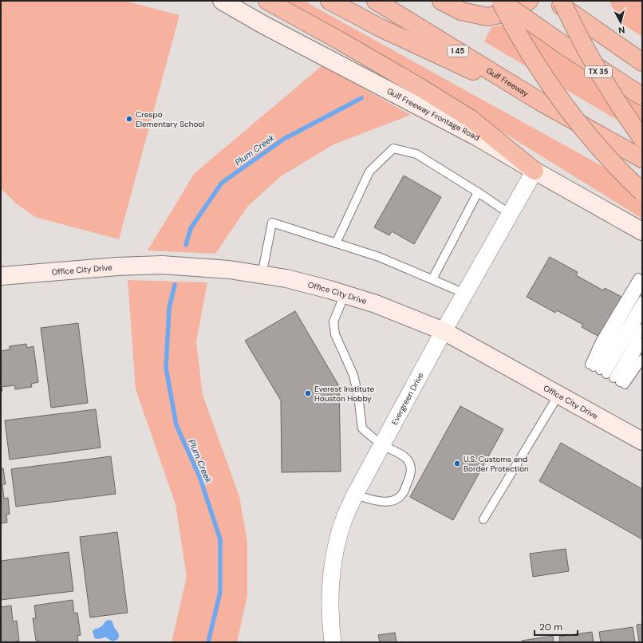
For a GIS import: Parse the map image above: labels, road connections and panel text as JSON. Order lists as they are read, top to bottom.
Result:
{
  "streets": {
    "highway": ["I 45", "TX 35", "Gulf Freeway"],
    "street": ["Gulf Freeway Frontage Road", "Office City Drive", "Evergreen Drive"]
  },
  "crossings": [
    ["Gulf Freeway Frontage Road", "Evergreen Drive"],
    ["Office City Drive", "Evergreen Drive"]
  ],
  "water": ["Plum Creek"],
  "places": ["Crespo Elementary School", "Everest Institute Houston Hobby", "U.S. Customs and Border Protection"],
  "scale_bar": "20 m",
  "north": "bottom"
}
